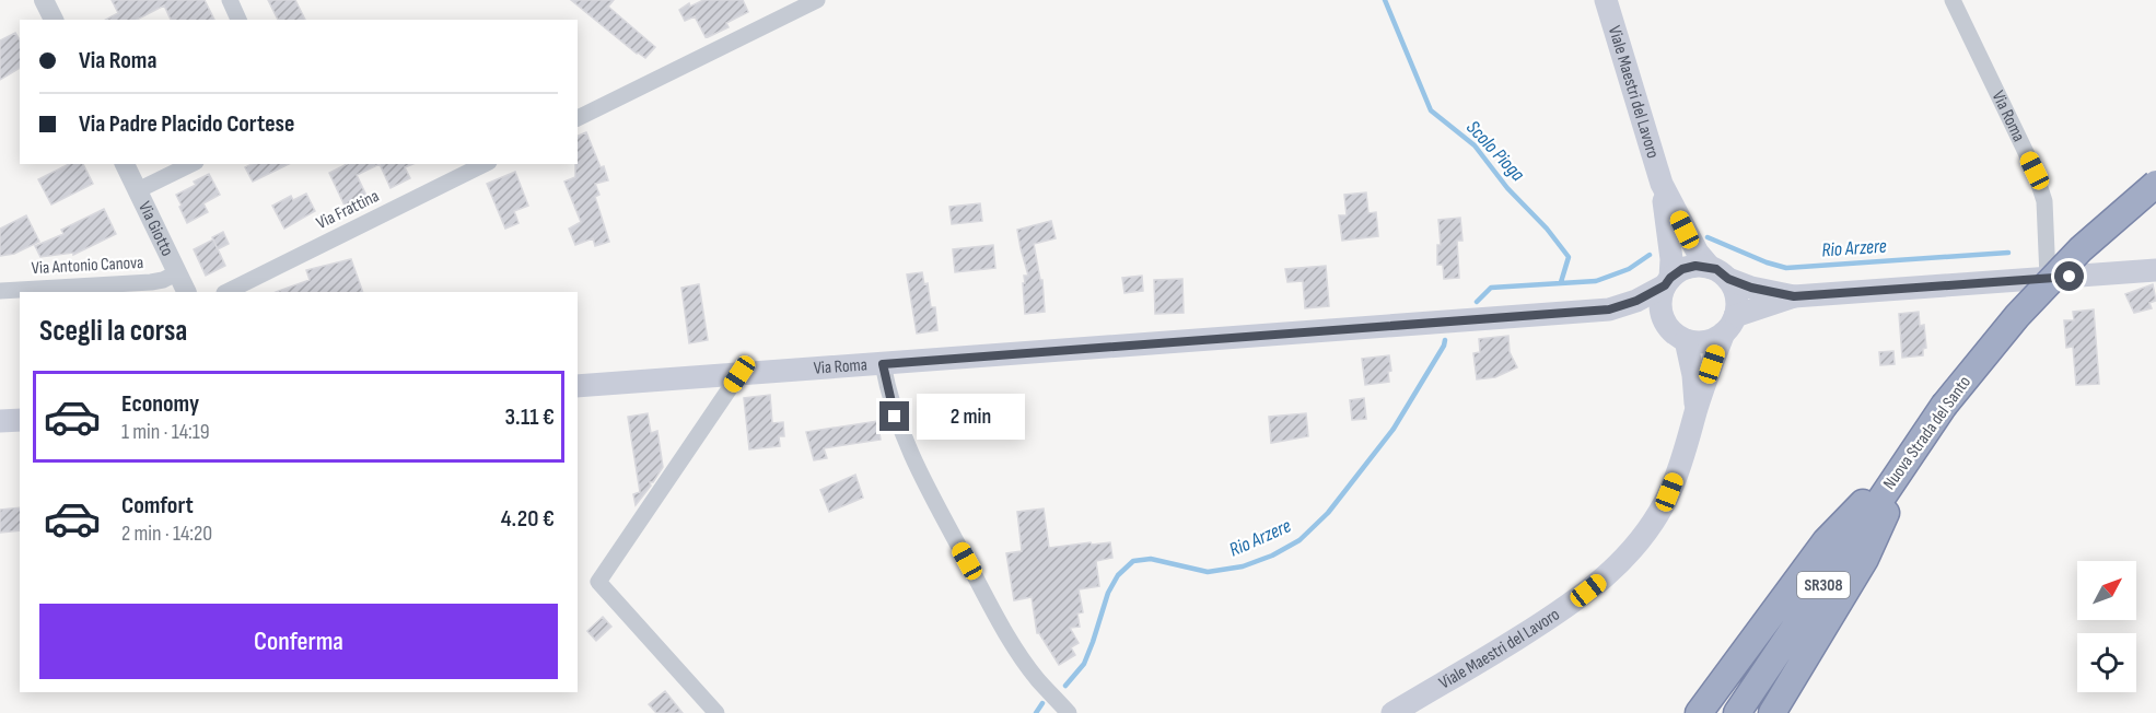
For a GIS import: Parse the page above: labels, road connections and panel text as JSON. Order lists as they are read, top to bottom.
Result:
{
  "streets": {
    "highway": ["Nuova Strada del Santo", "SR308"],
    "main road": ["Viale Maestri del Lavoro", "Via Roma"],
    "street": ["Via Frattina", "Via Giotto", "Via Antonio Canova"]
  },
  "crossings": [
    ["Viale Maestri del Lavoro", "Via Roma"],
    ["Via Giotto", "Via Antonio Canova"]
  ],
  "water": ["Scolo Pioga", "Rio Arzere"],
  "north": "top right",
  "page": {
    "banner": ["Via Roma", "Via Padre Placido Cortese"],
    "heading": "Scegli la corsa",
    "list": [
      {
        "name": "Economy",
        "note": "1 min · 14:19",
        "value": "3.11 €"
      },
      {
        "name": "Comfort",
        "note": "2 min · 14:20",
        "value": "4.20 €"
      }
    ],
    "bubble": "2 min",
    "buttons": "Conferma"
  }
}
